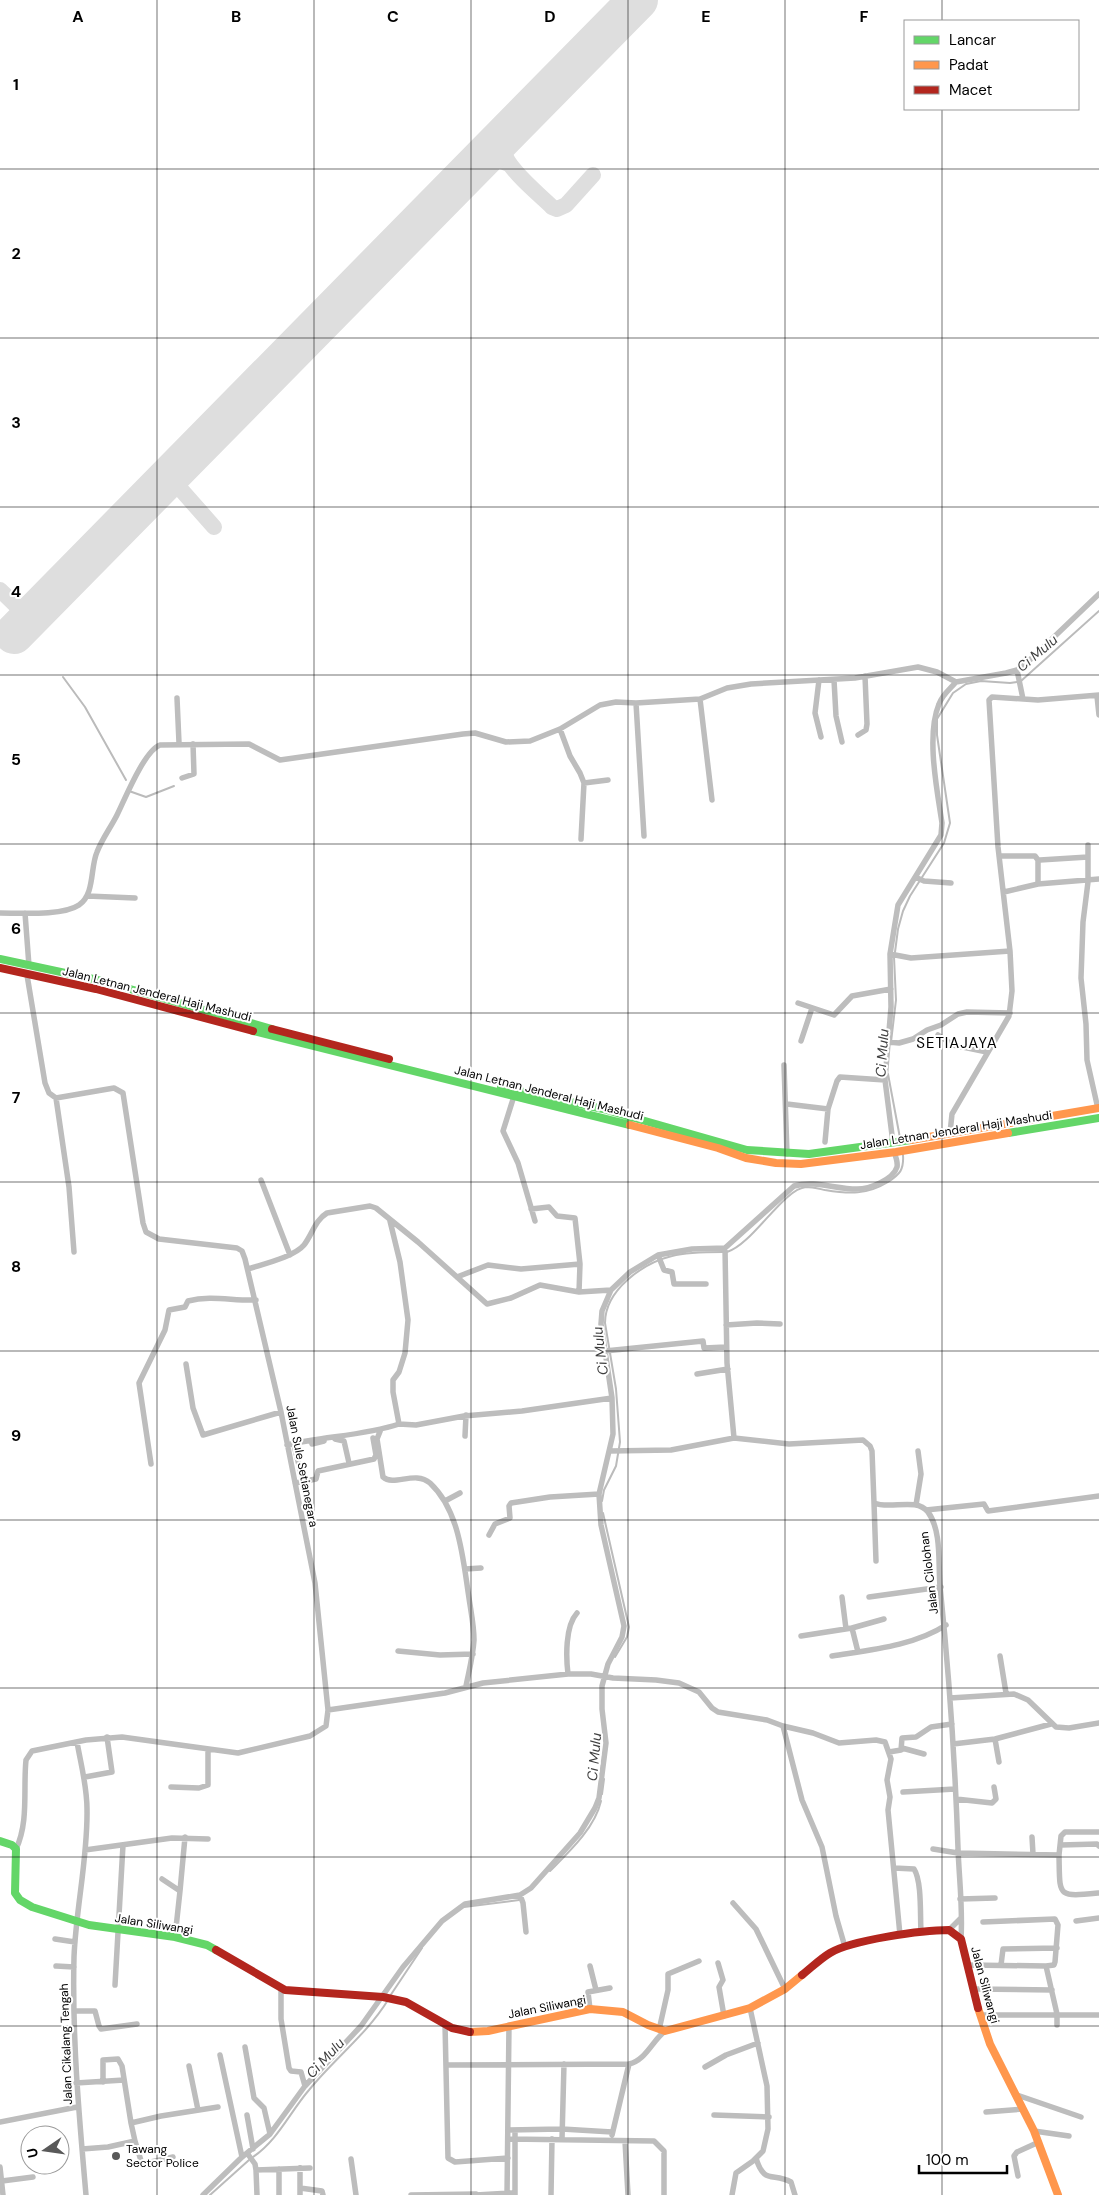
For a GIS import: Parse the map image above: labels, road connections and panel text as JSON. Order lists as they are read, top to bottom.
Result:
{
  "streets": {
    "main road": ["Jalan Letnan Jenderal Haji Mashudi", "Jalan Siliwangi"],
    "street": ["Jalan Sule Setianegara", "Jalan Cilolohan", "Jalan Cikalang Tengah"]
  },
  "crossings": [
    ["Jalan Sule Setianegara", "Jalan Siliwangi"],
    ["Jalan Sule Setianegara", "Jalan Cikalang Tengah"],
    ["Jalan Cilolohan", "Jalan Siliwangi"],
    ["Jalan Siliwangi", "Jalan Cikalang Tengah"]
  ],
  "districts": ["SETIAJAYA"],
  "water": ["Ci Mulu"],
  "places": ["Tawang Sector Police"],
  "legend": ["Lancar", "Padat", "Macet"],
  "scale_bar": "100 m",
  "north": "left",
  "grid": {
    "columns": [
      "A",
      "B",
      "C",
      "D",
      "E",
      "F"
    ],
    "rows": [
      "1",
      "2",
      "3",
      "4",
      "5",
      "6",
      "7",
      "8",
      "9"
    ]
  }
}
